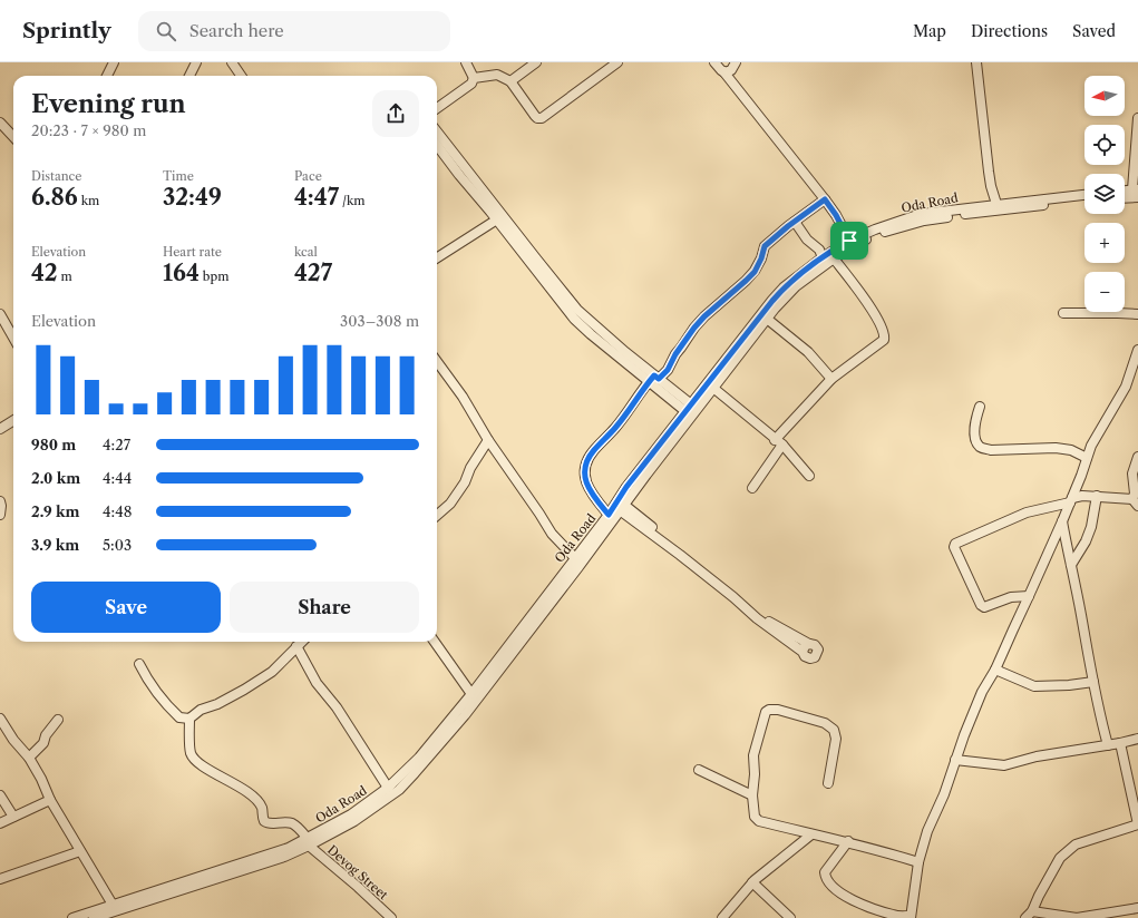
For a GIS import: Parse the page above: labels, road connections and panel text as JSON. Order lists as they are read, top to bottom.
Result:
{
  "streets": {
    "street": ["Oda Road", "Devog Street"]
  },
  "crossings": [
    ["Oda Road", "Devog Street"]
  ],
  "north": "left",
  "page": {
    "header": "Sprintly",
    "search": "Search here",
    "nav": ["Map", "Directions", "Saved"],
    "map_buttons": ["+", "−"],
    "heading": ["Evening run", "20:23 · 7 × 980 m"],
    "stats": [
      ["Distance", "6.86 km"],
      ["Time", "32:49"],
      ["Pace", "4:47 /km"],
      ["Elevation", "42 m"],
      ["Heart rate", "164 bpm"],
      ["kcal", "427"]
    ],
    "chart": ["Elevation", "303–308 m"],
    "list": [
      {
        "name": "980 m",
        "note": "4:27"
      },
      {
        "name": "2.0 km",
        "note": "4:44"
      },
      {
        "name": "2.9 km",
        "note": "4:48"
      },
      {
        "name": "3.9 km",
        "note": "5:03"
      }
    ],
    "buttons": ["Save", "Share"]
  }
}
